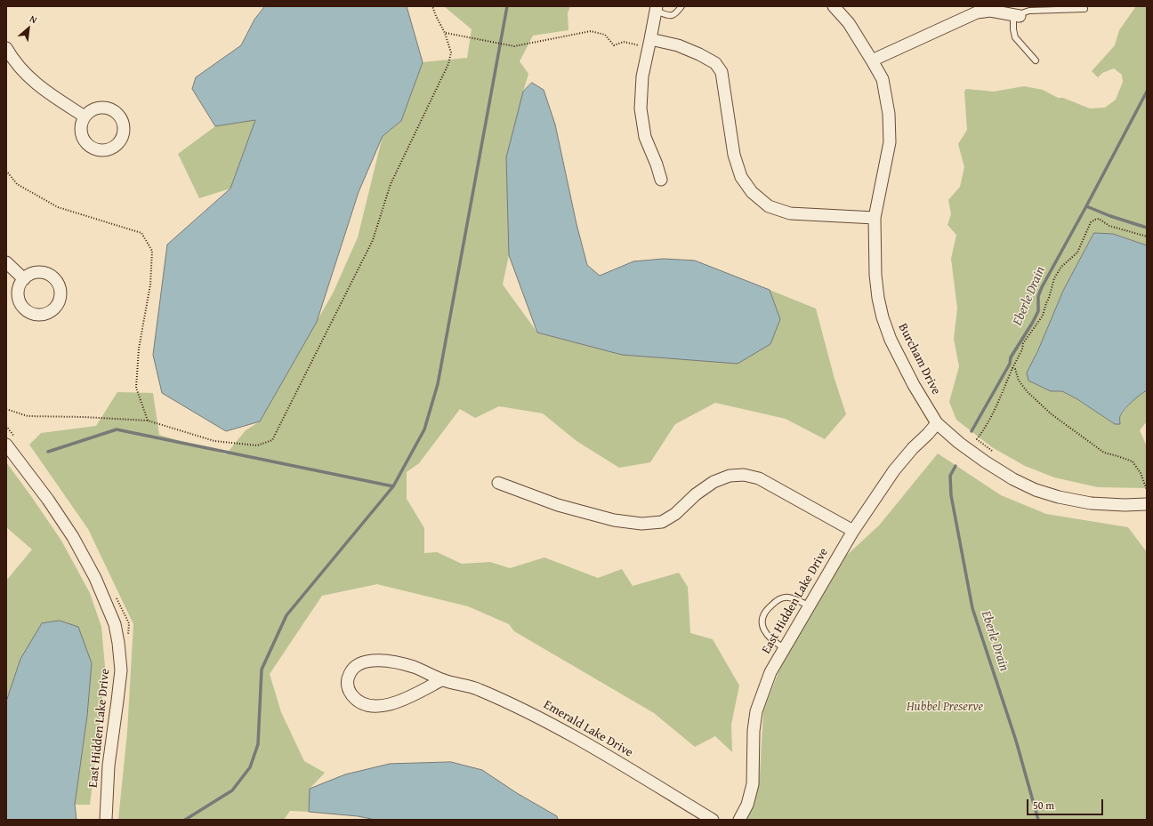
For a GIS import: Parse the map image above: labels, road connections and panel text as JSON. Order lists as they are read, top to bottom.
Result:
{
  "streets": {
    "street": ["Burcham Drive", "East Hidden Lake Drive", "Emerald Lake Drive"]
  },
  "crossings": [
    ["Burcham Drive", "East Hidden Lake Drive"]
  ],
  "water": ["Eberle Drain"],
  "parks": ["Hubbel Preserve"],
  "scale_bar": "50 m",
  "north": "top right"
}
